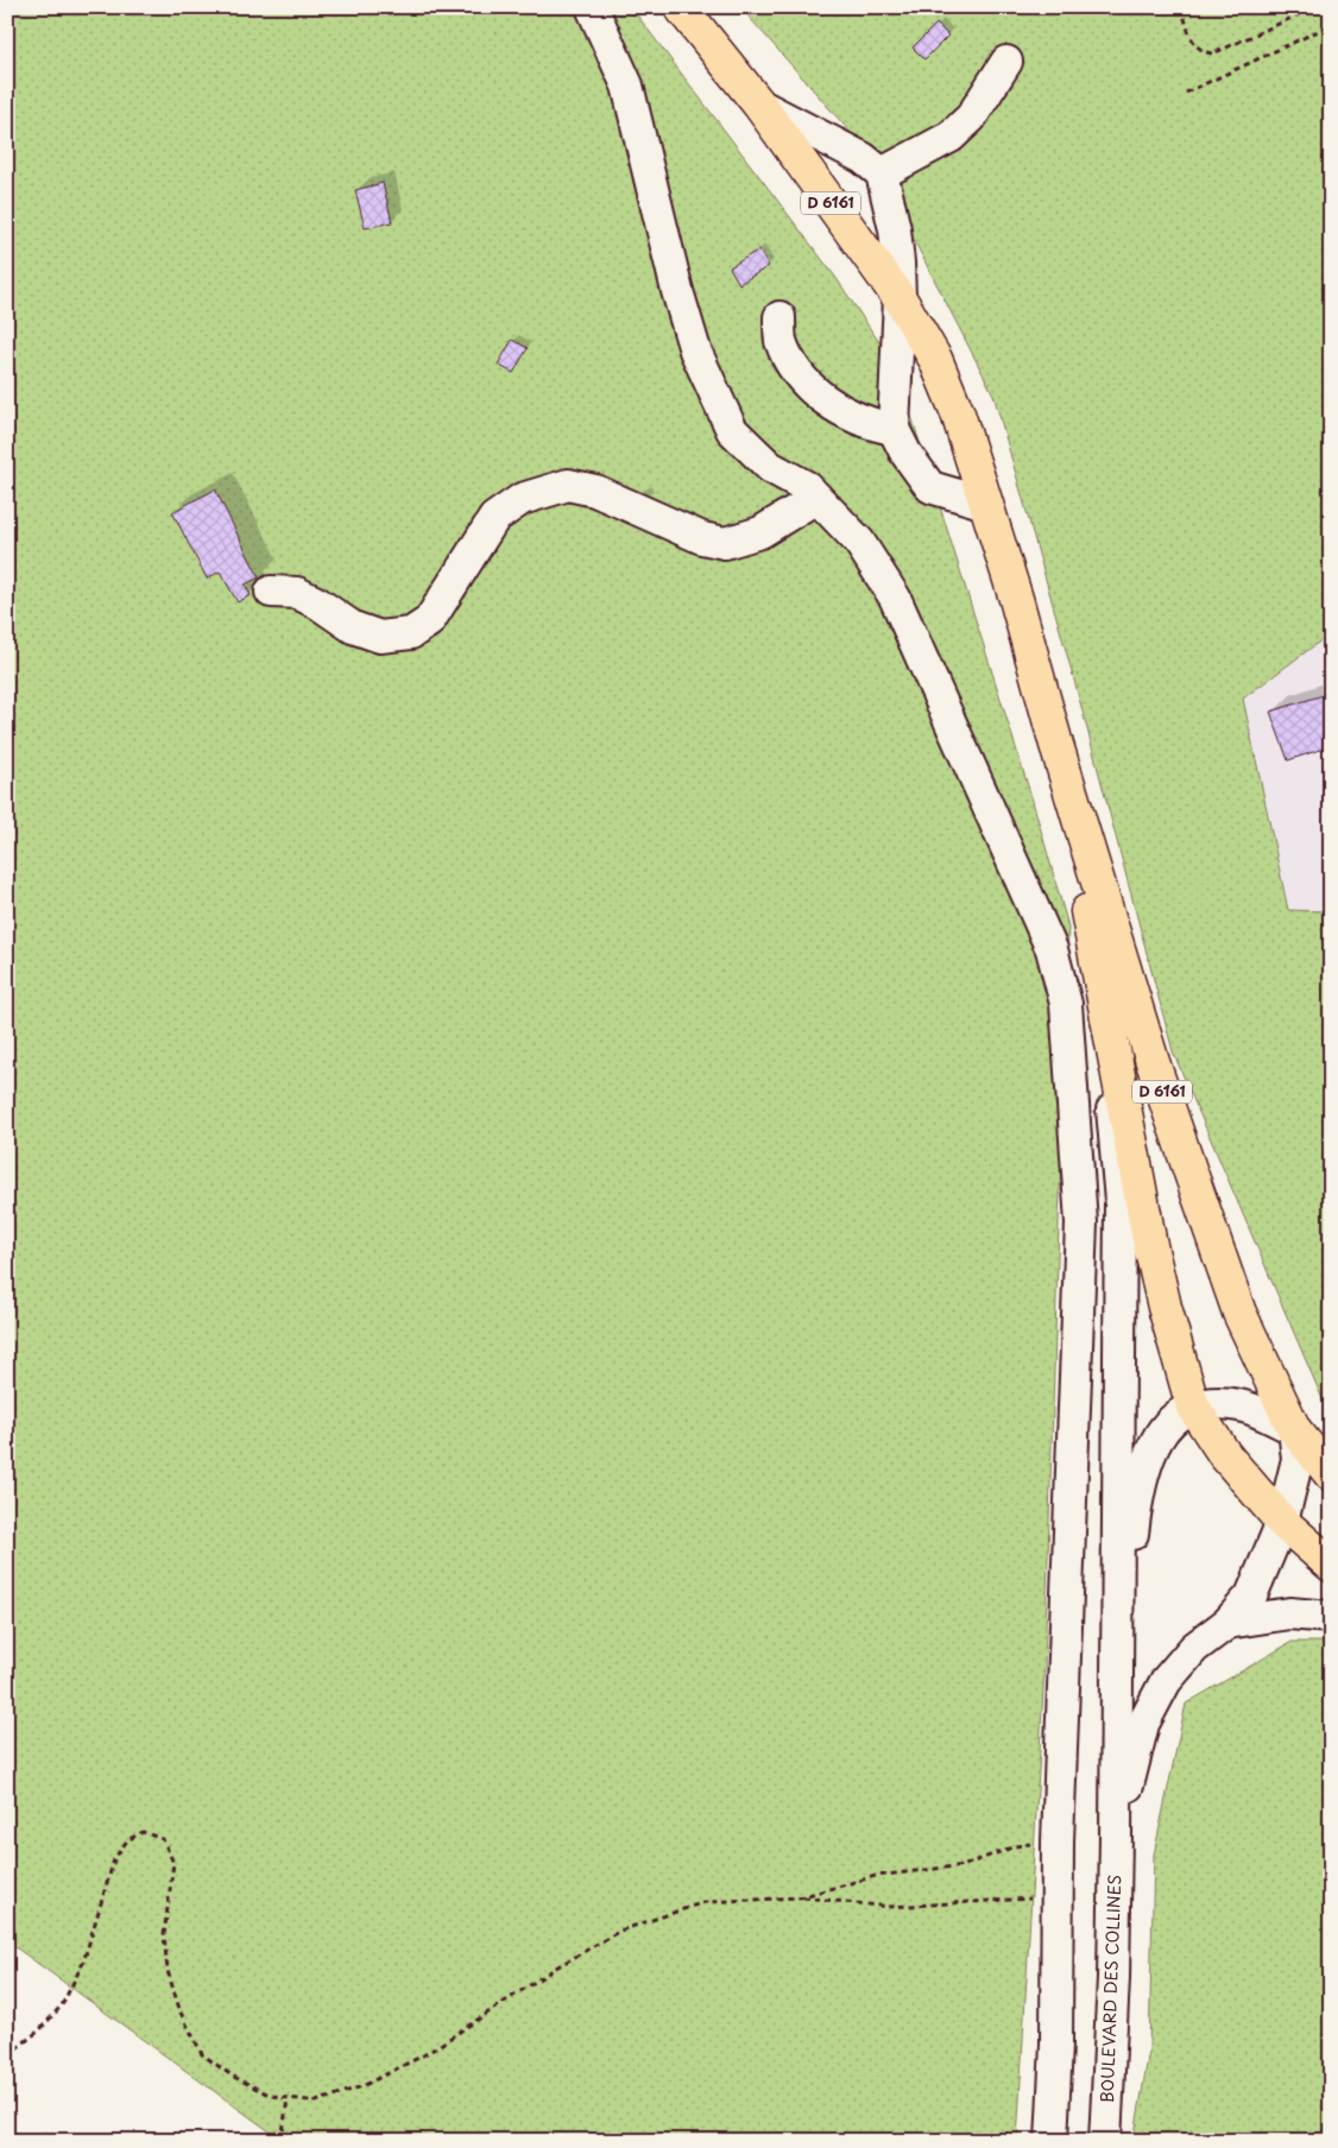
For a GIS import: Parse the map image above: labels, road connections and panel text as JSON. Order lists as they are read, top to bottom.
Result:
{
  "streets": {
    "main road": ["D 6161"],
    "street": ["BOULEVARD DES COLLINES"]
  }
}
